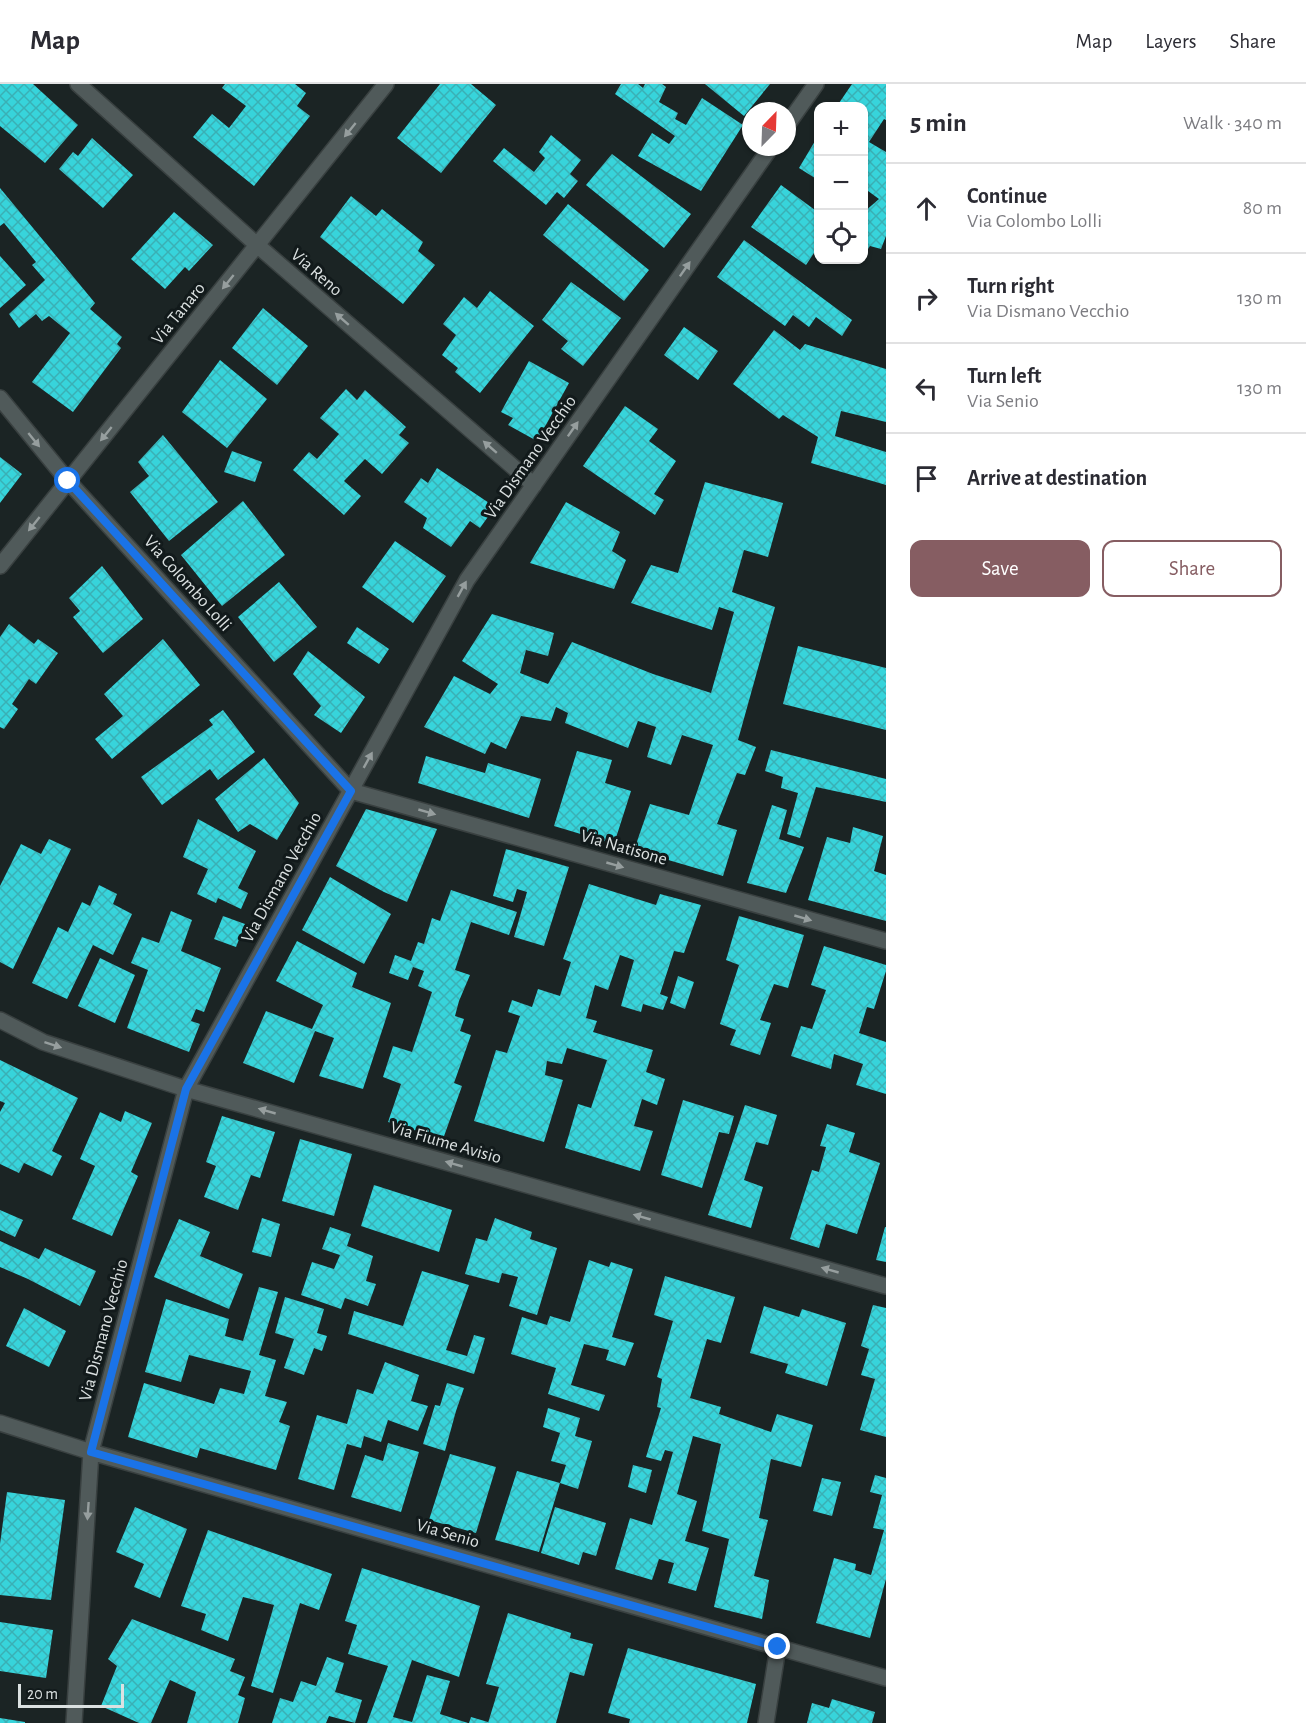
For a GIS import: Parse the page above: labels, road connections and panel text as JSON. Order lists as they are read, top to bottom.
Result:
{
  "streets": {
    "street": [
      "Via Reno",
      "Via Tanaro",
      "Via Dismano Vecchio",
      "Via Colombo Lolli",
      "Via Natisone",
      "Via Fiume Avisio",
      "Via Senio"
    ]
  },
  "crossings": [
    ["Via Reno", "Via Tanaro"],
    ["Via Reno", "Via Dismano Vecchio"],
    ["Via Tanaro", "Via Colombo Lolli"],
    ["Via Dismano Vecchio", "Via Colombo Lolli"],
    ["Via Dismano Vecchio", "Via Natisone"],
    ["Via Dismano Vecchio", "Via Fiume Avisio"],
    ["Via Dismano Vecchio", "Via Senio"],
    ["Via Colombo Lolli", "Via Natisone"]
  ],
  "one_way": ["Via Reno", "Via Tanaro", "Via Natisone"],
  "scale_bar": "20 m",
  "north": "top right",
  "page": {
    "header": "Map",
    "nav": ["Map", "Layers", "Share"],
    "heading": ["5 min", "Walk · 340 m"],
    "map_buttons": ["+", "−"],
    "list": [
      ["Continue", "Via Colombo Lolli", "80 m"],
      ["Turn right", "Via Dismano Vecchio", "130 m"],
      ["Turn left", "Via Senio", "130 m"],
      "Arrive at destination"
    ],
    "buttons": ["Save", "Share"],
    "scale": "20 m"
  }
}
